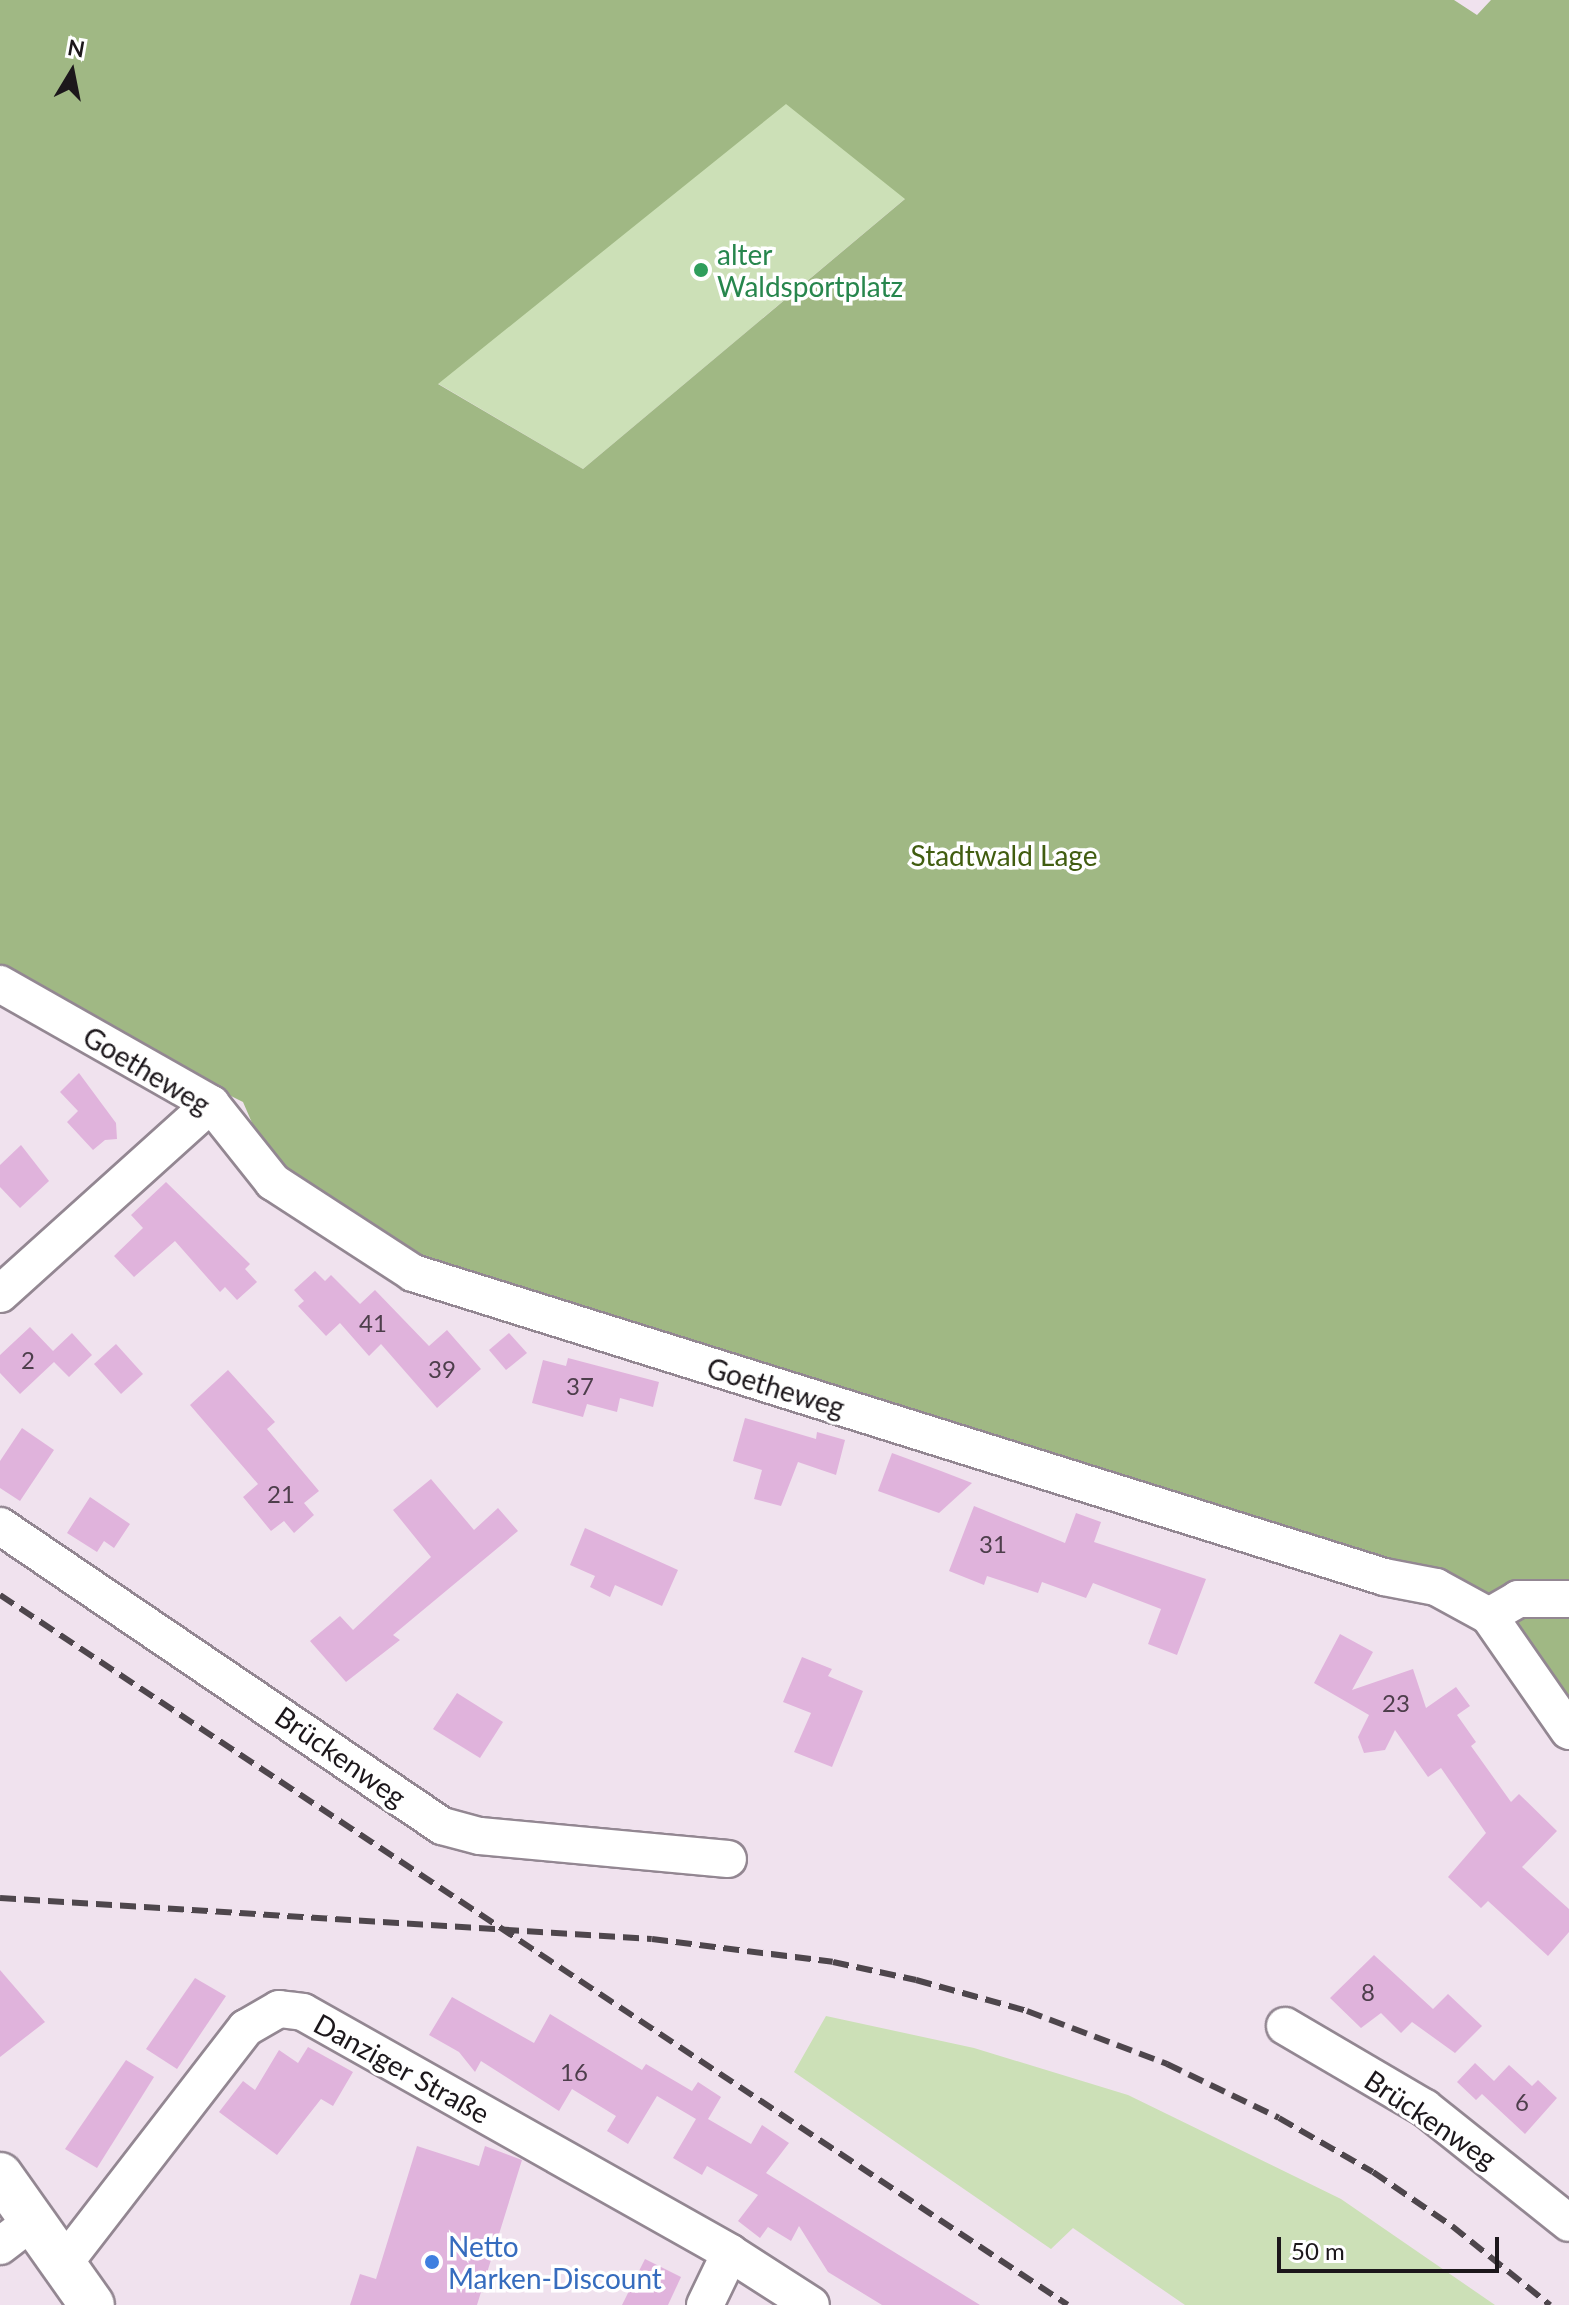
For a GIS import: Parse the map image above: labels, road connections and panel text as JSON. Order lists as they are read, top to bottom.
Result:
{
  "streets": {
    "street": ["Goetheweg", "Brückenweg", "Danziger Straße"]
  },
  "parks": ["Stadtwald Lage"],
  "places": ["alter Waldsportplatz", "Netto Marken-Discount"],
  "house_numbers": [
    "41",
    "2",
    "39",
    "37",
    "21",
    "31",
    "23",
    "8",
    "16",
    "6"
  ],
  "scale_bar": "50 m",
  "north": "top"
}
